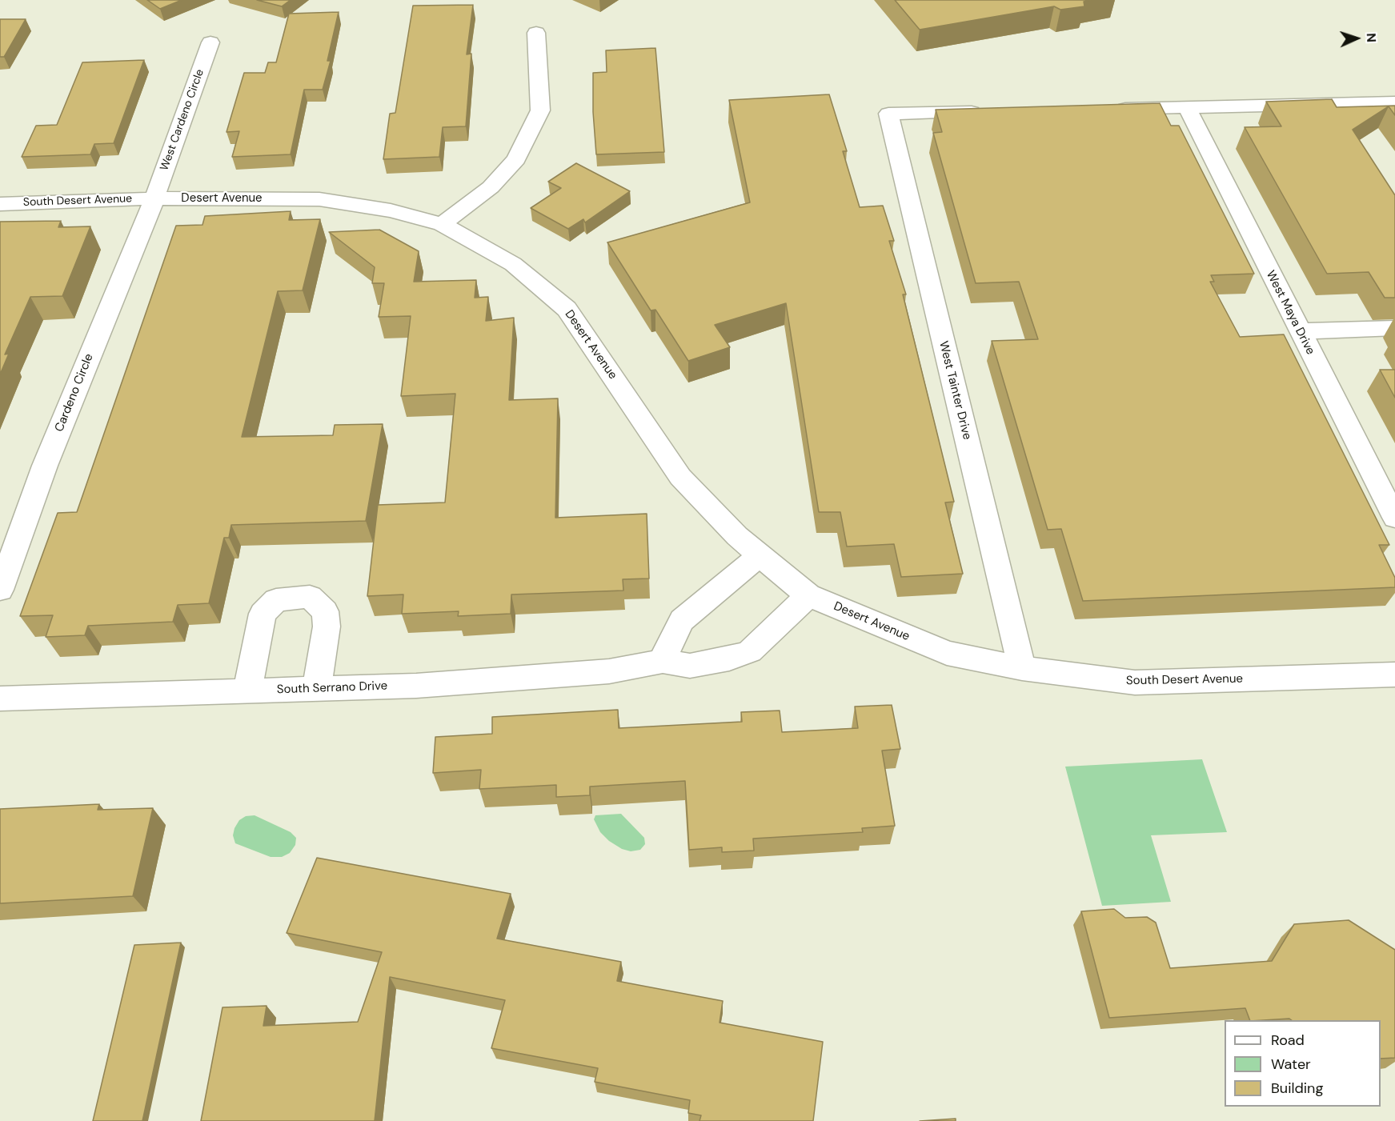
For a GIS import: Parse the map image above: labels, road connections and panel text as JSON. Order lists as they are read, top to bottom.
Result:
{
  "streets": {
    "street": [
      "West Cardeno Circle",
      "Desert Avenue",
      "South Desert Avenue",
      "West Maya Drive",
      "West Tainter Drive",
      "Cardeno Circle",
      "South Serrano Drive"
    ]
  },
  "crossings": [
    ["West Cardeno Circle", "Desert Avenue"],
    ["West Cardeno Circle", "South Desert Avenue"],
    ["West Cardeno Circle", "Cardeno Circle"],
    ["Desert Avenue", "South Desert Avenue"],
    ["Desert Avenue", "Cardeno Circle"],
    ["Desert Avenue", "South Serrano Drive"],
    ["South Desert Avenue", "West Tainter Drive"],
    ["South Desert Avenue", "Cardeno Circle"]
  ],
  "legend": ["Road", "Water", "Building"],
  "north": "right"
}
